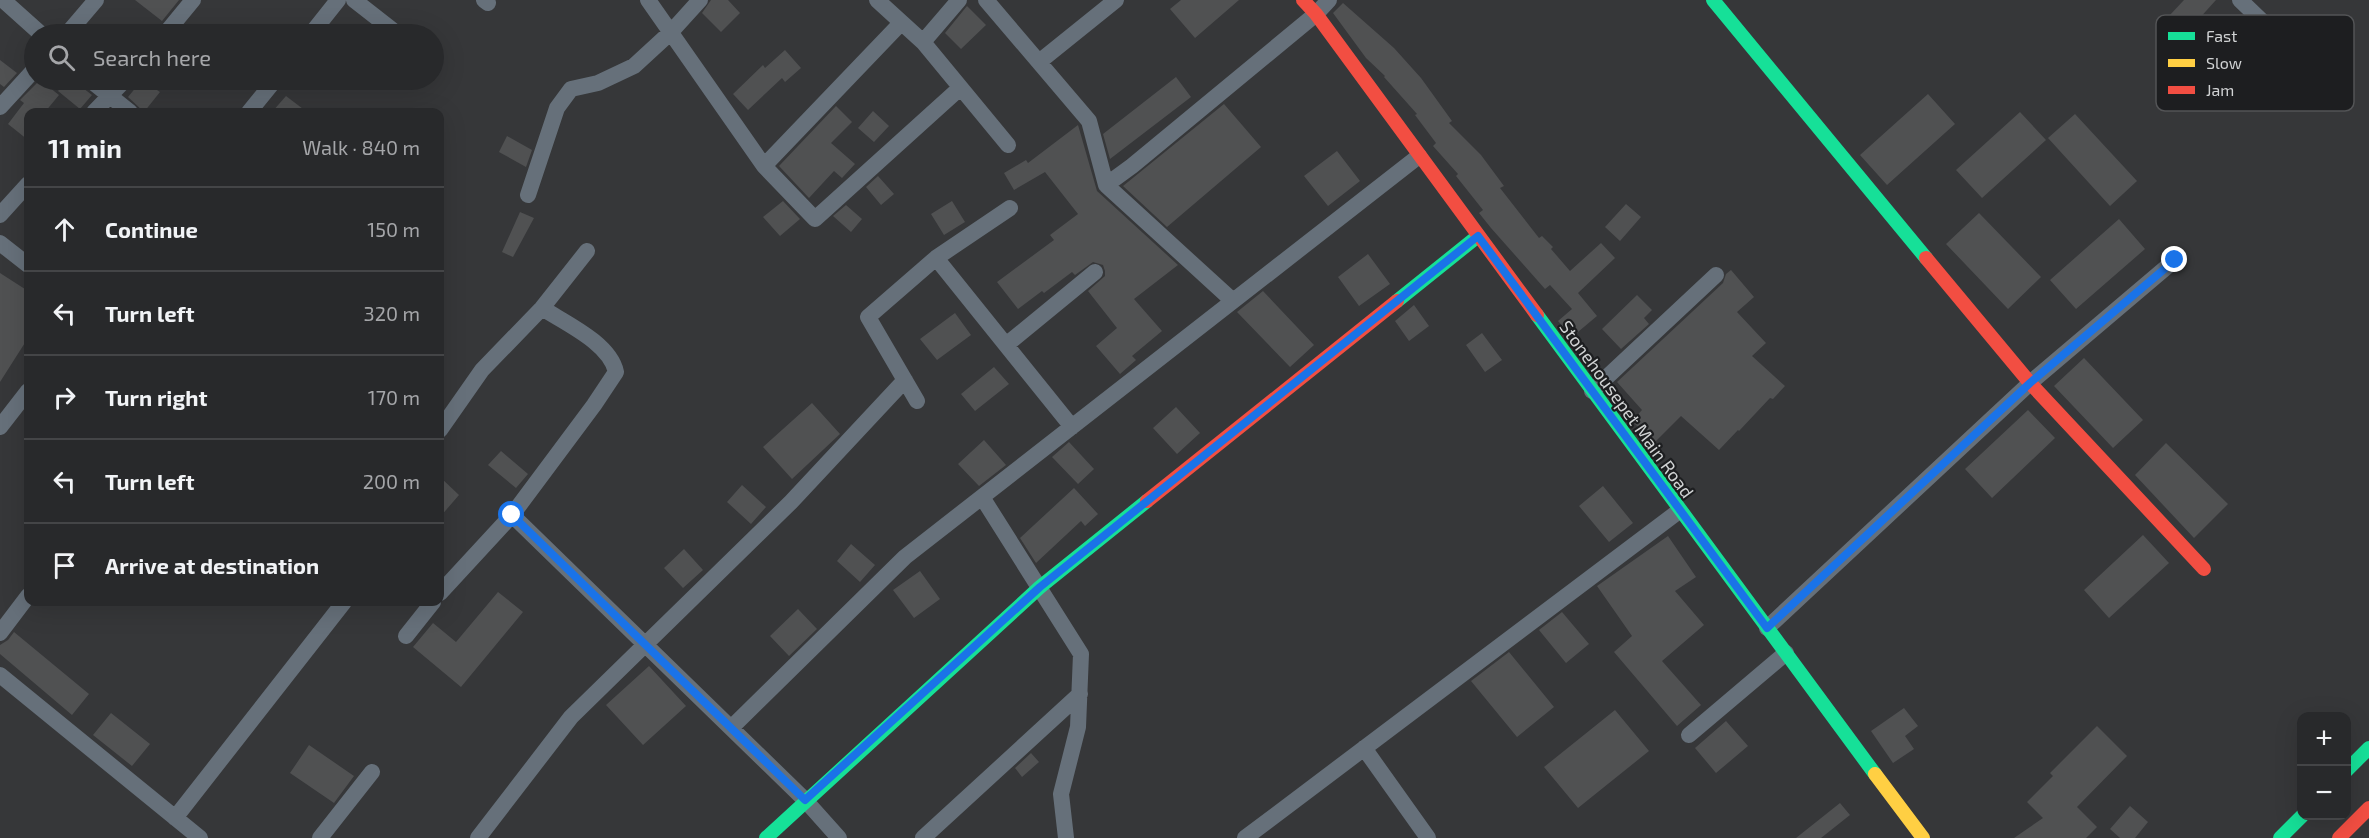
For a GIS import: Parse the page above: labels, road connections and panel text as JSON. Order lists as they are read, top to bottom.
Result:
{
  "streets": {
    "main road": ["Stonehousepet Main Road"]
  },
  "legend": ["Fast", "Slow", "Jam"],
  "page": {
    "search": "Search here",
    "heading": ["11 min", "Walk · 840 m"],
    "list": [
      ["Continue", "150 m"],
      ["Turn left", "320 m"],
      ["Turn right", "170 m"],
      ["Turn left", "200 m"],
      "Arrive at destination"
    ],
    "map_buttons": ["+", "−"]
  }
}
